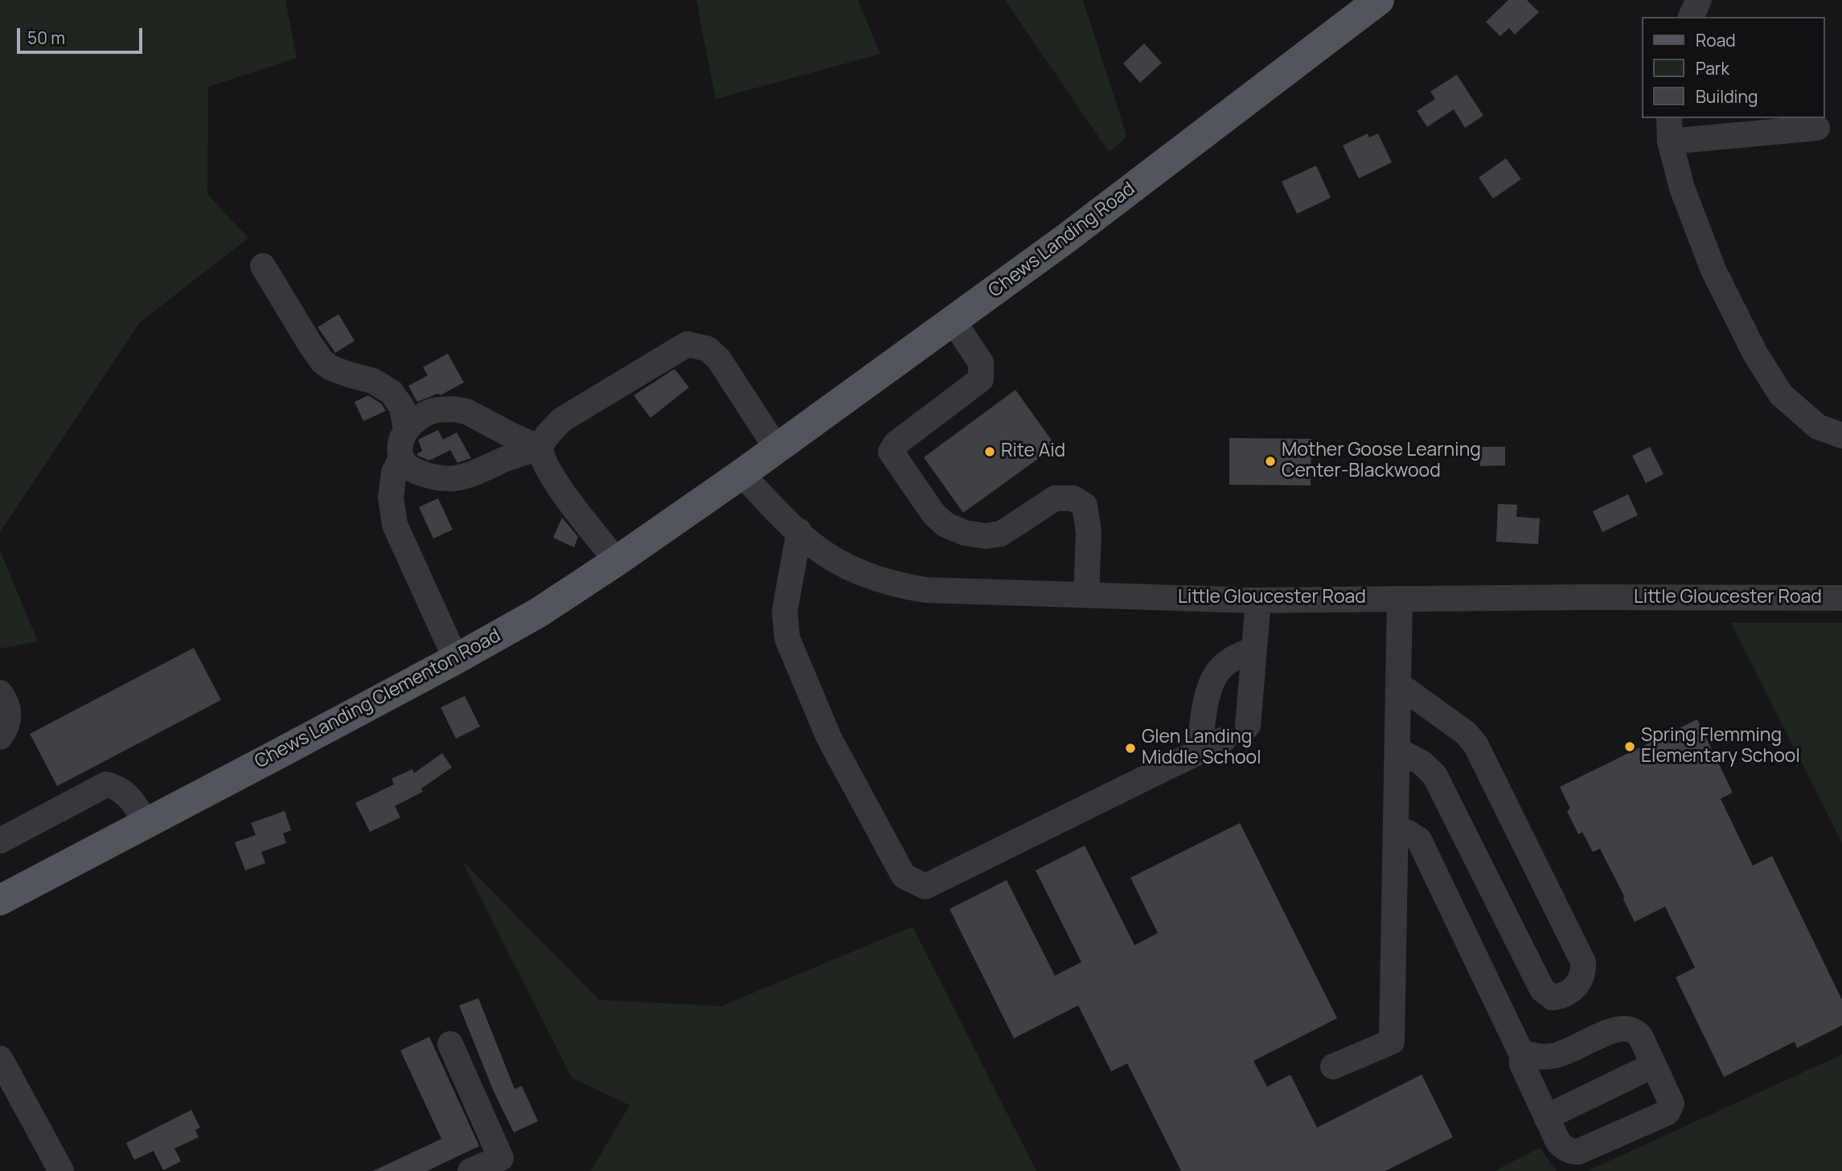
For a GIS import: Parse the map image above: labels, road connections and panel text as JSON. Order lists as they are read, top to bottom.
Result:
{
  "streets": {
    "main road": ["Chews Landing Road", "Chews Landing Clementon Road"],
    "street": ["Little Gloucester Road"]
  },
  "crossings": [
    ["Chews Landing Road", "Little Gloucester Road"],
    ["Chews Landing Road", "Chews Landing Clementon Road"],
    ["Little Gloucester Road", "Chews Landing Clementon Road"]
  ],
  "places": [
    "Rite Aid",
    "Mother Goose Learning Center-Blackwood",
    "Spring Flemming Elementary School",
    "Glen Landing Middle School"
  ],
  "legend": ["Road", "Park", "Building"],
  "scale_bar": "50 m"
}
